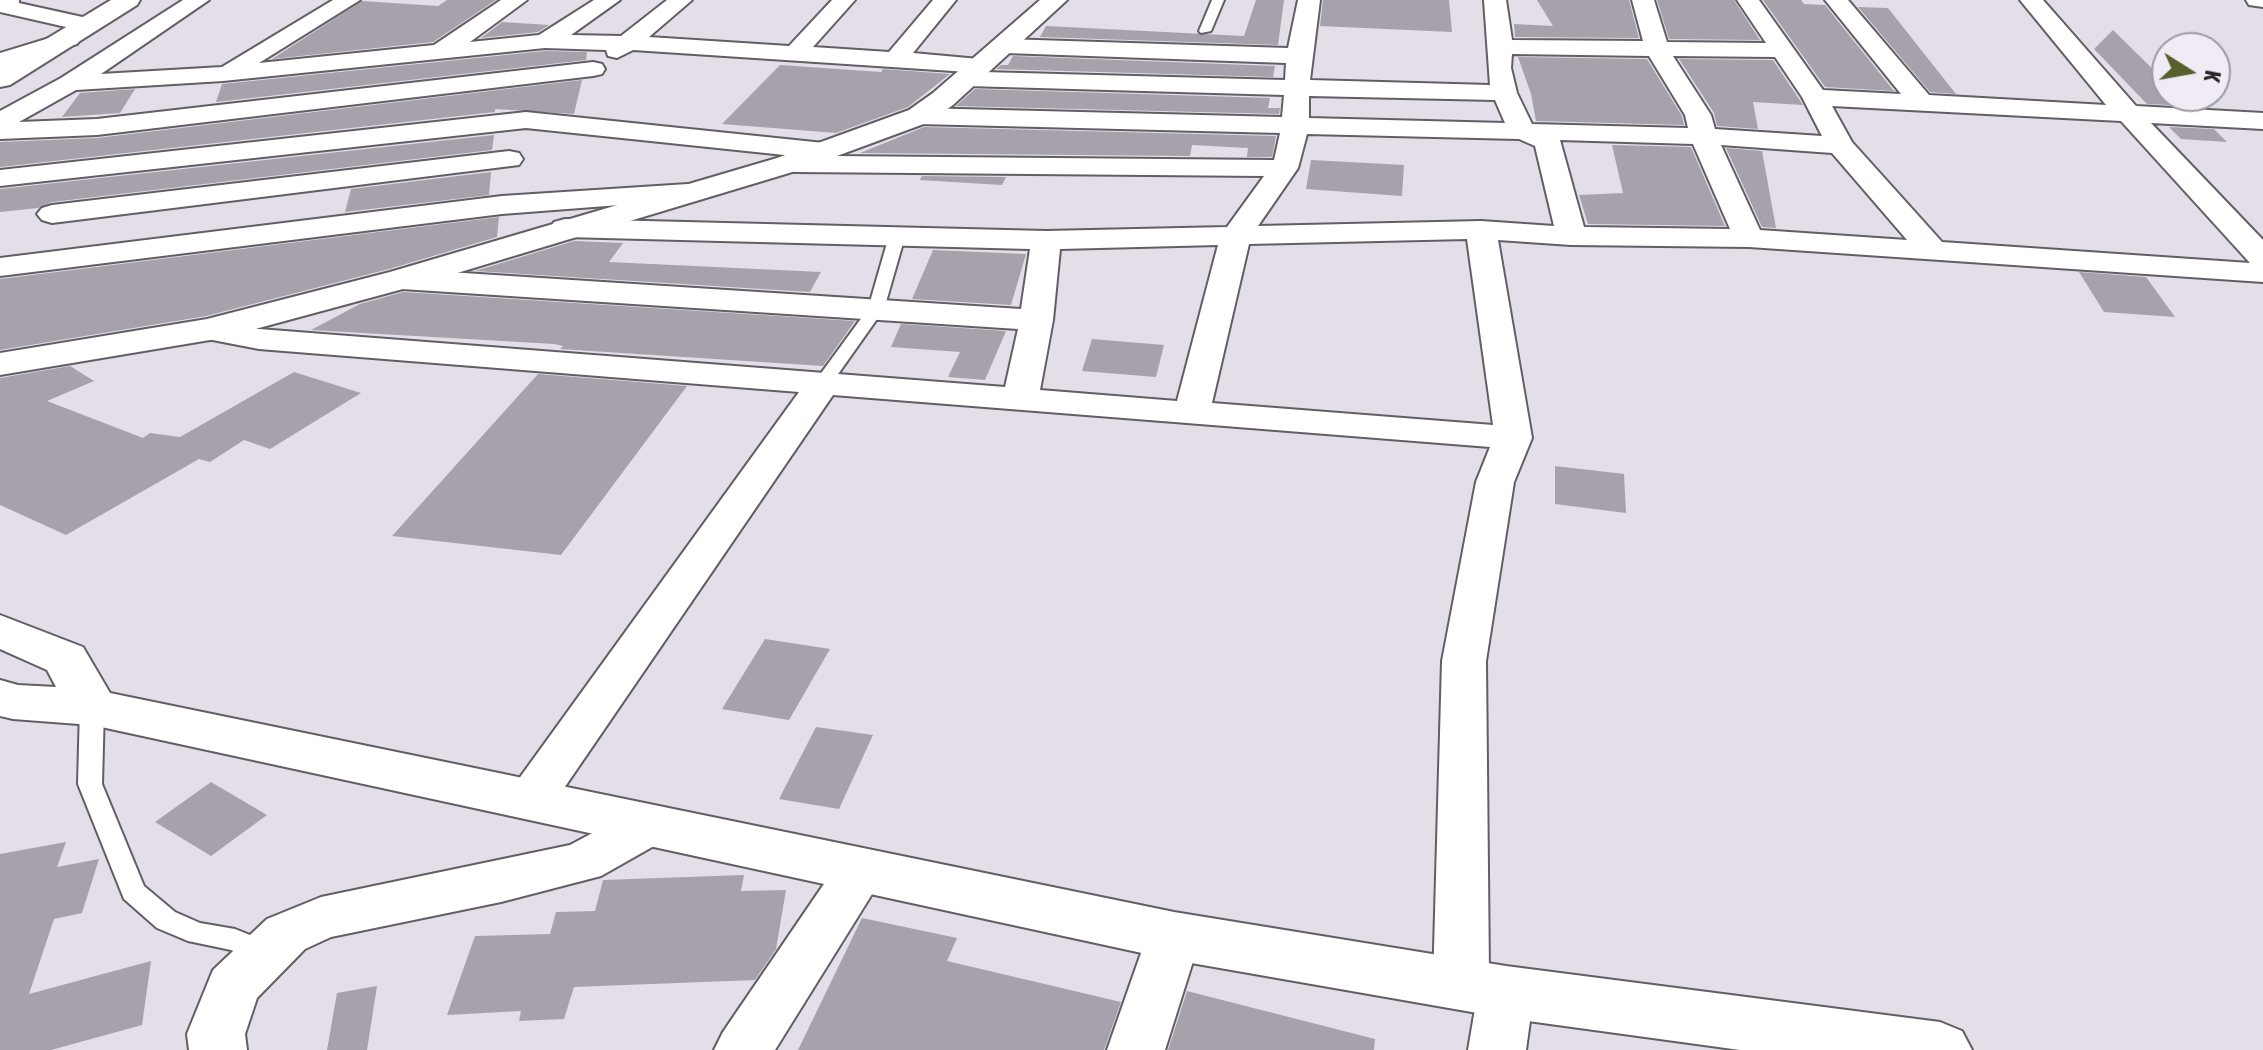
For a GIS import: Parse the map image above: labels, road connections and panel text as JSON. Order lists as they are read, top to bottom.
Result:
{
  "north": "right"
}
